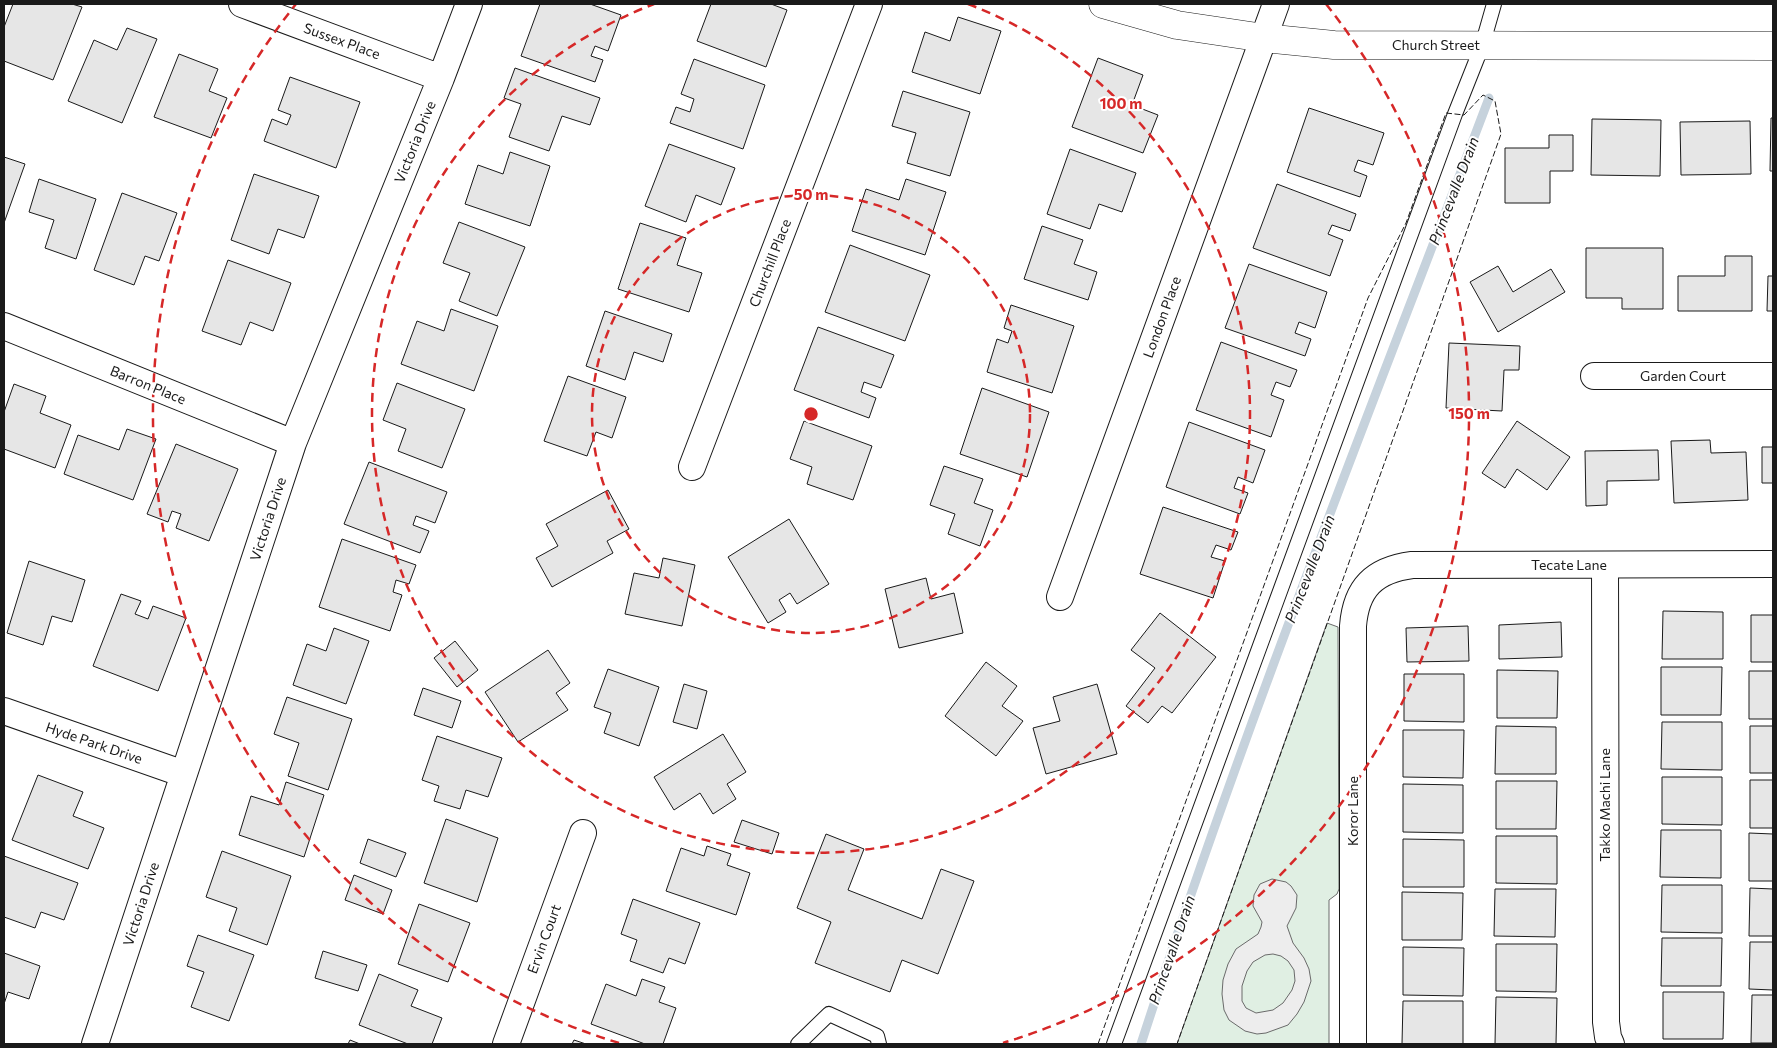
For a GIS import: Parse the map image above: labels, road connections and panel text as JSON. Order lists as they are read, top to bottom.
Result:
{
  "streets": {
    "street": [
      "Sussex Place",
      "Church Street",
      "Victoria Drive",
      "Churchill Place",
      "London Place",
      "Garden Court",
      "Barron Place",
      "Tecate Lane",
      "Hyde Park Drive",
      "Takko Machi Lane",
      "Koror Lane",
      "Ervin Court"
    ]
  },
  "crossings": [
    ["Sussex Place", "Victoria Drive"],
    ["Church Street", "London Place"],
    ["Victoria Drive", "Barron Place"],
    ["Victoria Drive", "Hyde Park Drive"],
    ["Tecate Lane", "Takko Machi Lane"],
    ["Tecate Lane", "Koror Lane"]
  ],
  "water": ["Princevalle Drain"],
  "rings": ["100 m", "50 m", "150 m"]
}
